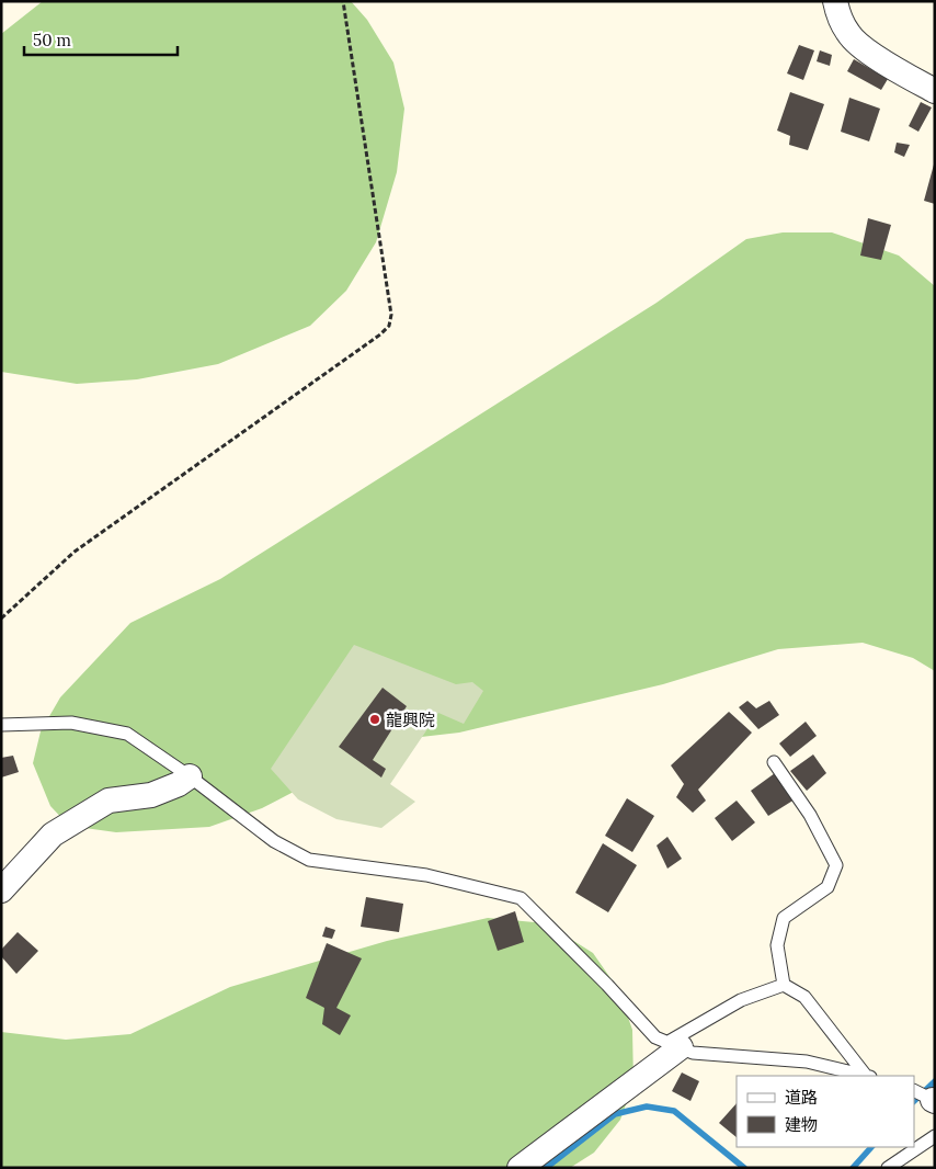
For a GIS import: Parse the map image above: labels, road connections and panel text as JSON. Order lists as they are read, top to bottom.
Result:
{
  "places": ["龍興院"],
  "legend": ["道路", "建物"],
  "scale_bar": "50 m"
}
